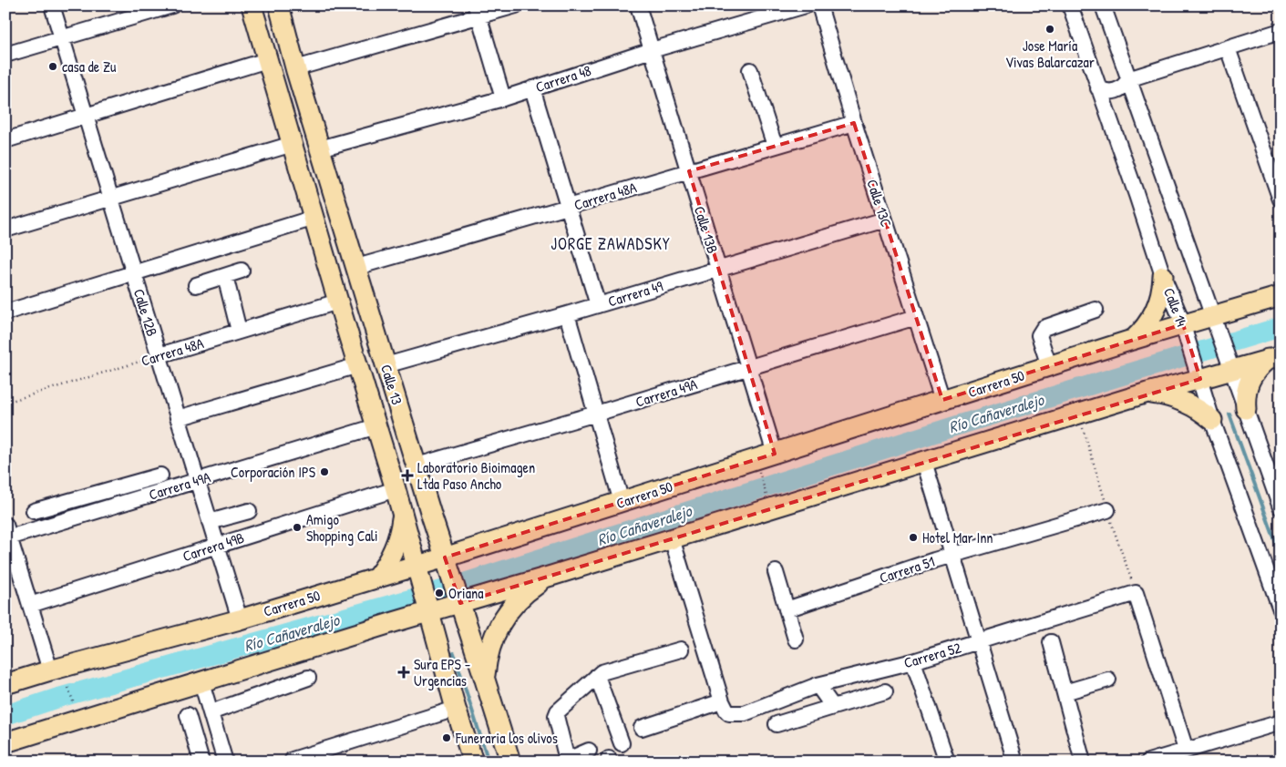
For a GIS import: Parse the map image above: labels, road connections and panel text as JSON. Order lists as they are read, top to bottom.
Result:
{
  "streets": {
    "main road": ["Carrera 50", "Calle 13"],
    "street": [
      "Carrera 48",
      "Carrera 48A",
      "Calle 13C",
      "Calle 13B",
      "Carrera 49",
      "Calle 14",
      "Calle 12B",
      "Carrera 49A",
      "Carrera 49B",
      "Carrera 51",
      "Carrera 52"
    ]
  },
  "crossings": [
    ["Carrera 48", "Calle 13B"],
    ["Carrera 48", "Calle 13"],
    ["Carrera 48A", "Calle 13C"],
    ["Carrera 48A", "Calle 13B"],
    ["Carrera 48A", "Calle 12B"],
    ["Carrera 48A", "Calle 13"],
    ["Calle 13C", "Carrera 49"],
    ["Calle 13C", "Carrera 50"],
    ["Calle 13C", "Carrera 49A"],
    ["Calle 13B", "Carrera 49"],
    ["Calle 13B", "Carrera 50"],
    ["Calle 13B", "Carrera 49A"],
    ["Carrera 49", "Calle 13"],
    ["Calle 14", "Carrera 50"],
    ["Calle 12B", "Carrera 50"],
    ["Calle 12B", "Carrera 49A"],
    ["Calle 12B", "Carrera 49B"],
    ["Carrera 50", "Calle 13"],
    ["Calle 13", "Carrera 49A"],
    ["Calle 13", "Carrera 49B"]
  ],
  "districts": ["JORGE ZAWADSKY"],
  "water": ["Río Cañaveralejo"],
  "places": {
    "other": [
      "Jose María Vivas Balarcazar",
      "casa de Zu",
      "Corporación IPS",
      "Amigo Shopping Cali",
      "Hotel Mar Inn",
      "Oriana",
      "Funeraria los olivos"
    ],
    "health": ["Laboratorio Bioimagen Ltda Paso Ancho", "Sura EPS - Urgencias"]
  }
}
